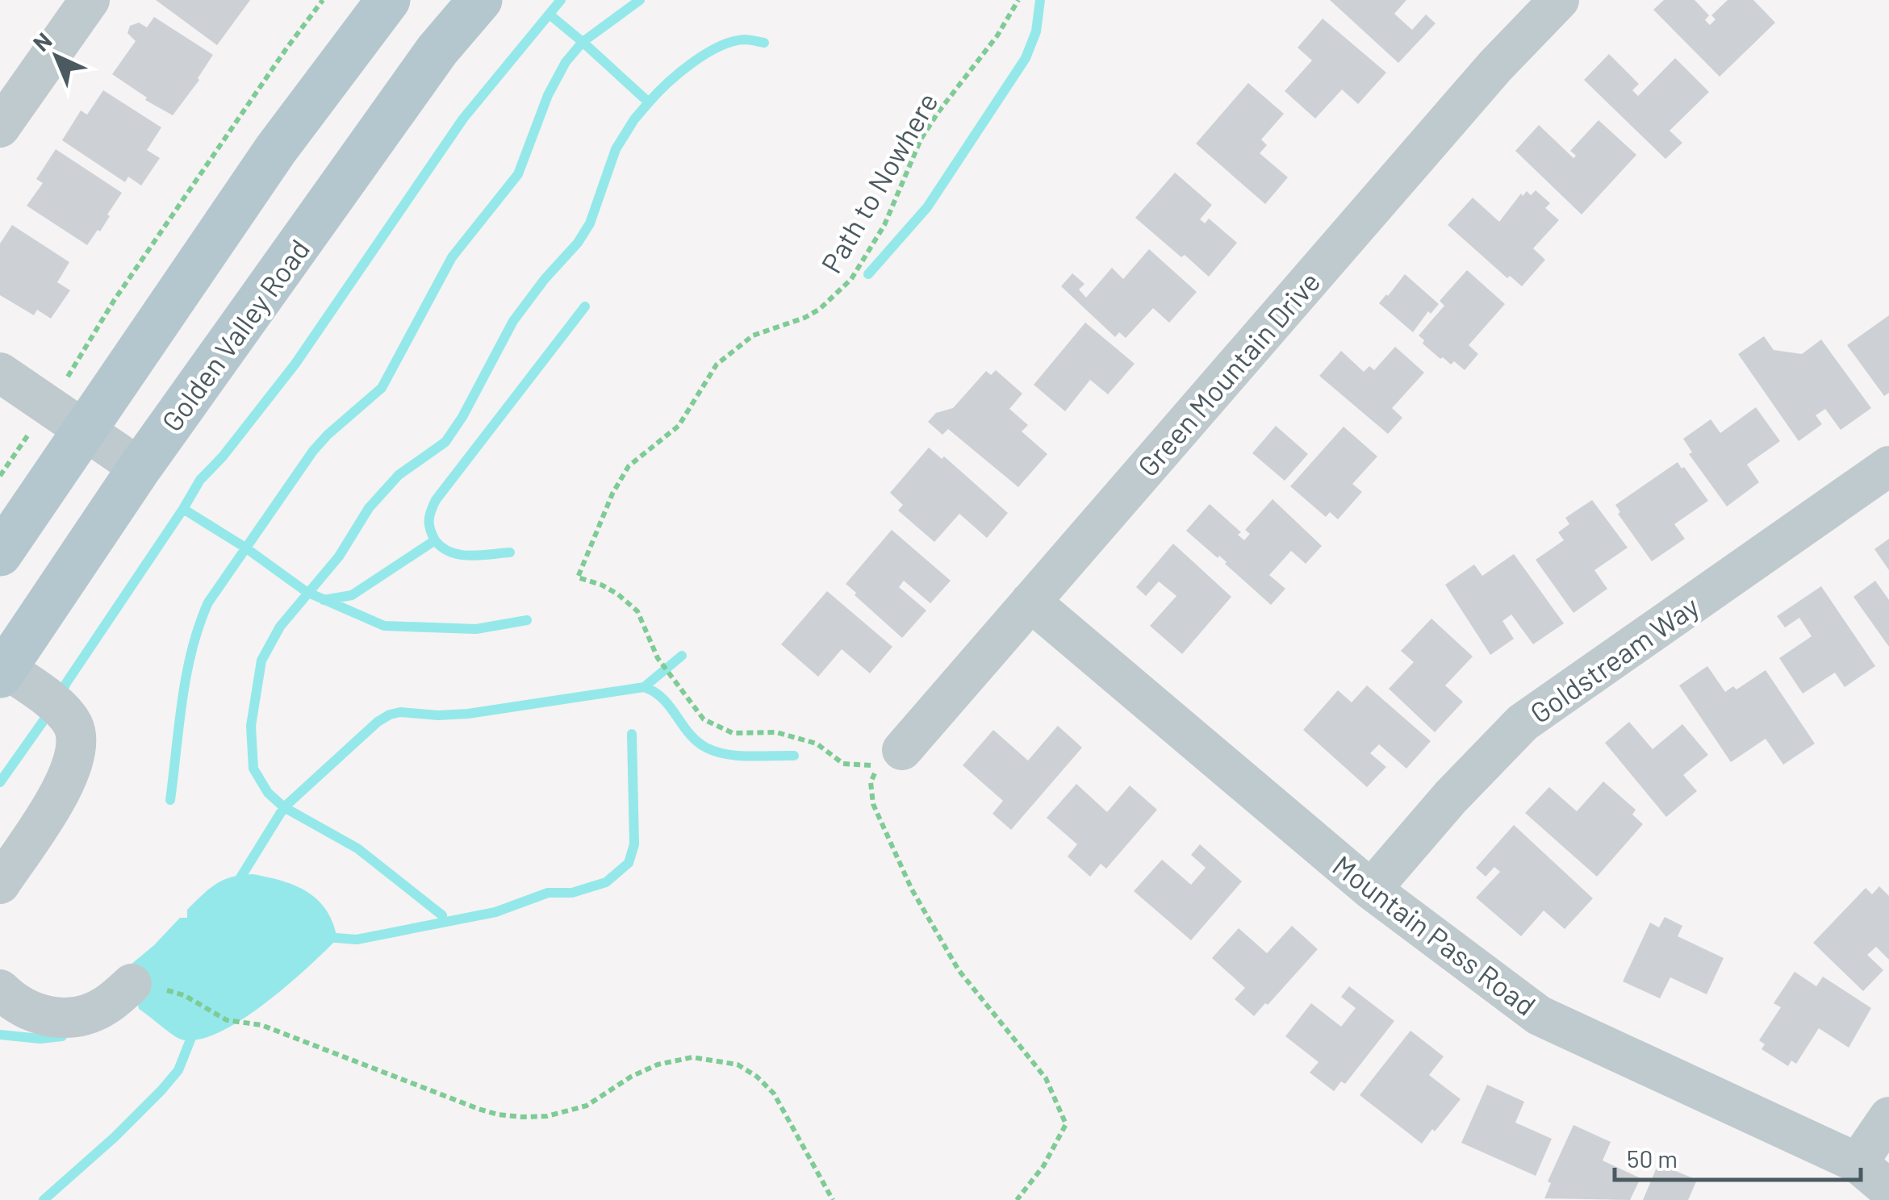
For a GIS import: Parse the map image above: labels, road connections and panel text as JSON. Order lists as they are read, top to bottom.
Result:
{
  "streets": {
    "main road": ["Golden Valley Road"],
    "street": ["Green Mountain Drive", "Goldstream Way", "Mountain Pass Road"],
    "path": ["Path to Nowhere"]
  },
  "crossings": [
    ["Green Mountain Drive", "Mountain Pass Road"],
    ["Goldstream Way", "Mountain Pass Road"]
  ],
  "scale_bar": "50 m",
  "north": "top left"
}
